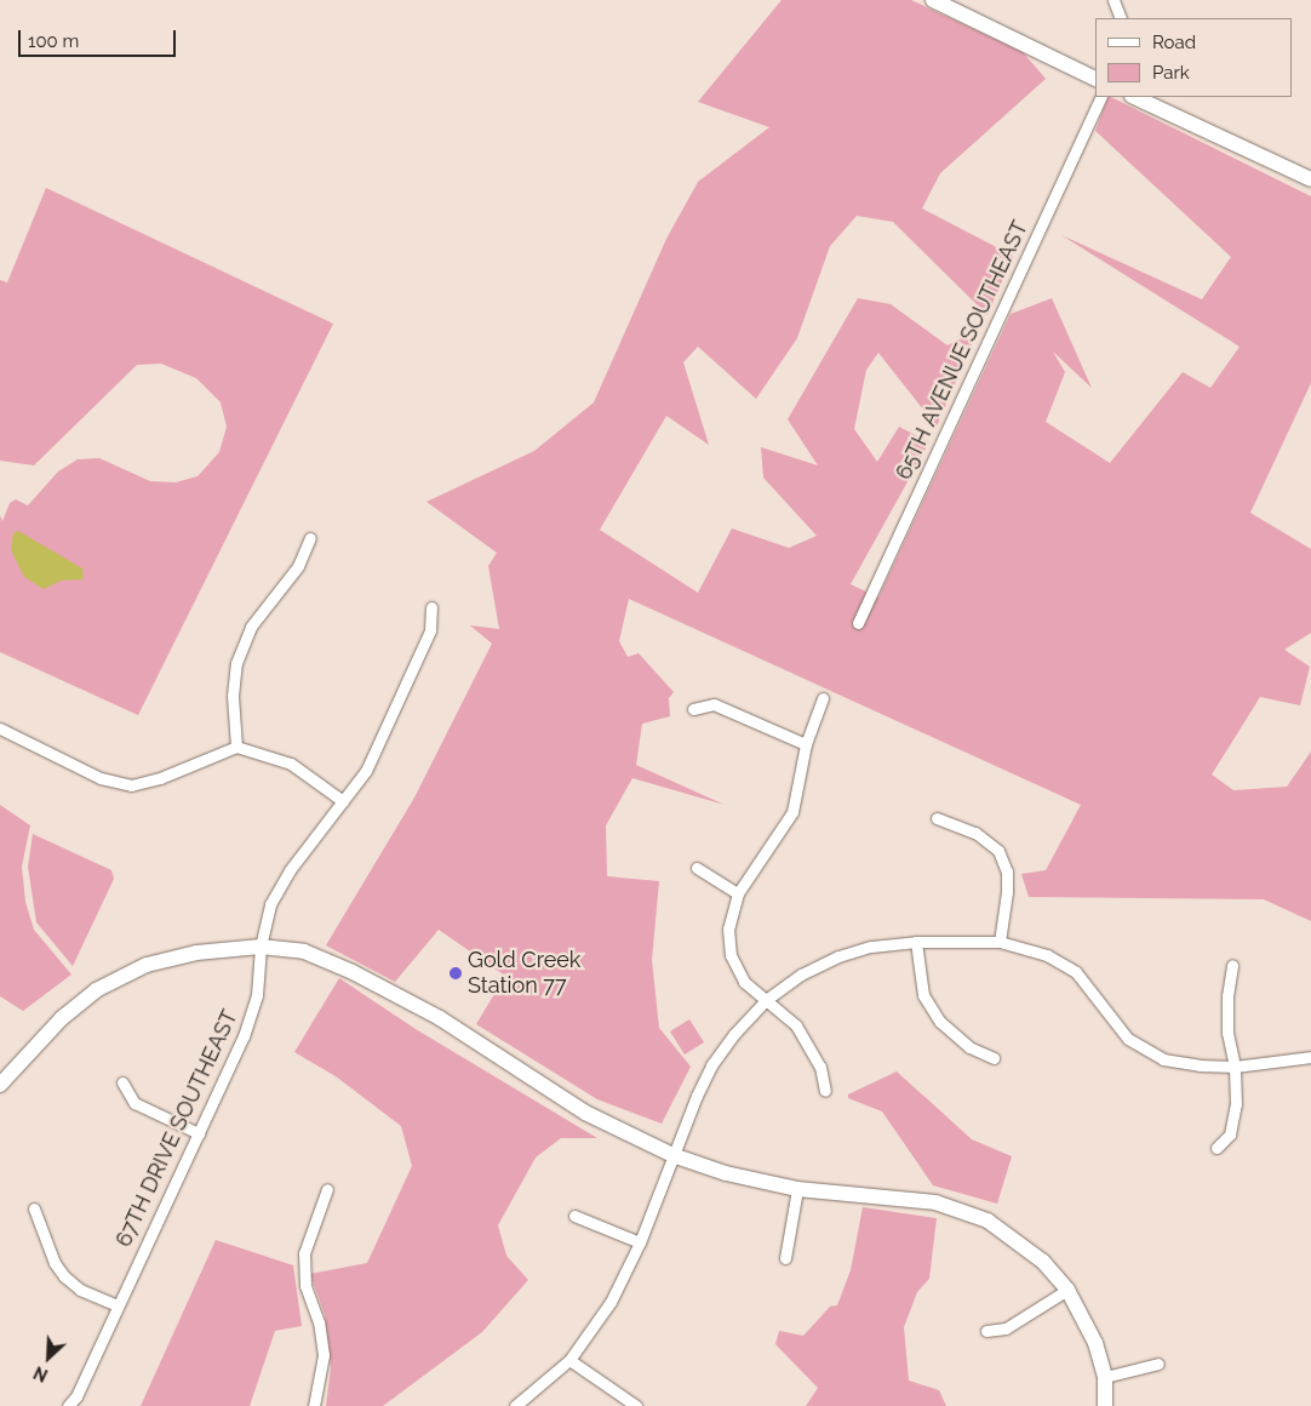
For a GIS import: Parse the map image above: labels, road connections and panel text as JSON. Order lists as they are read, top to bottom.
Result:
{
  "streets": {
    "street": ["65TH AVENUE SOUTHEAST", "67TH DRIVE SOUTHEAST"]
  },
  "places": ["Gold Creek Station 77"],
  "legend": ["Road", "Park"],
  "scale_bar": "100 m",
  "north": "bottom left"
}
